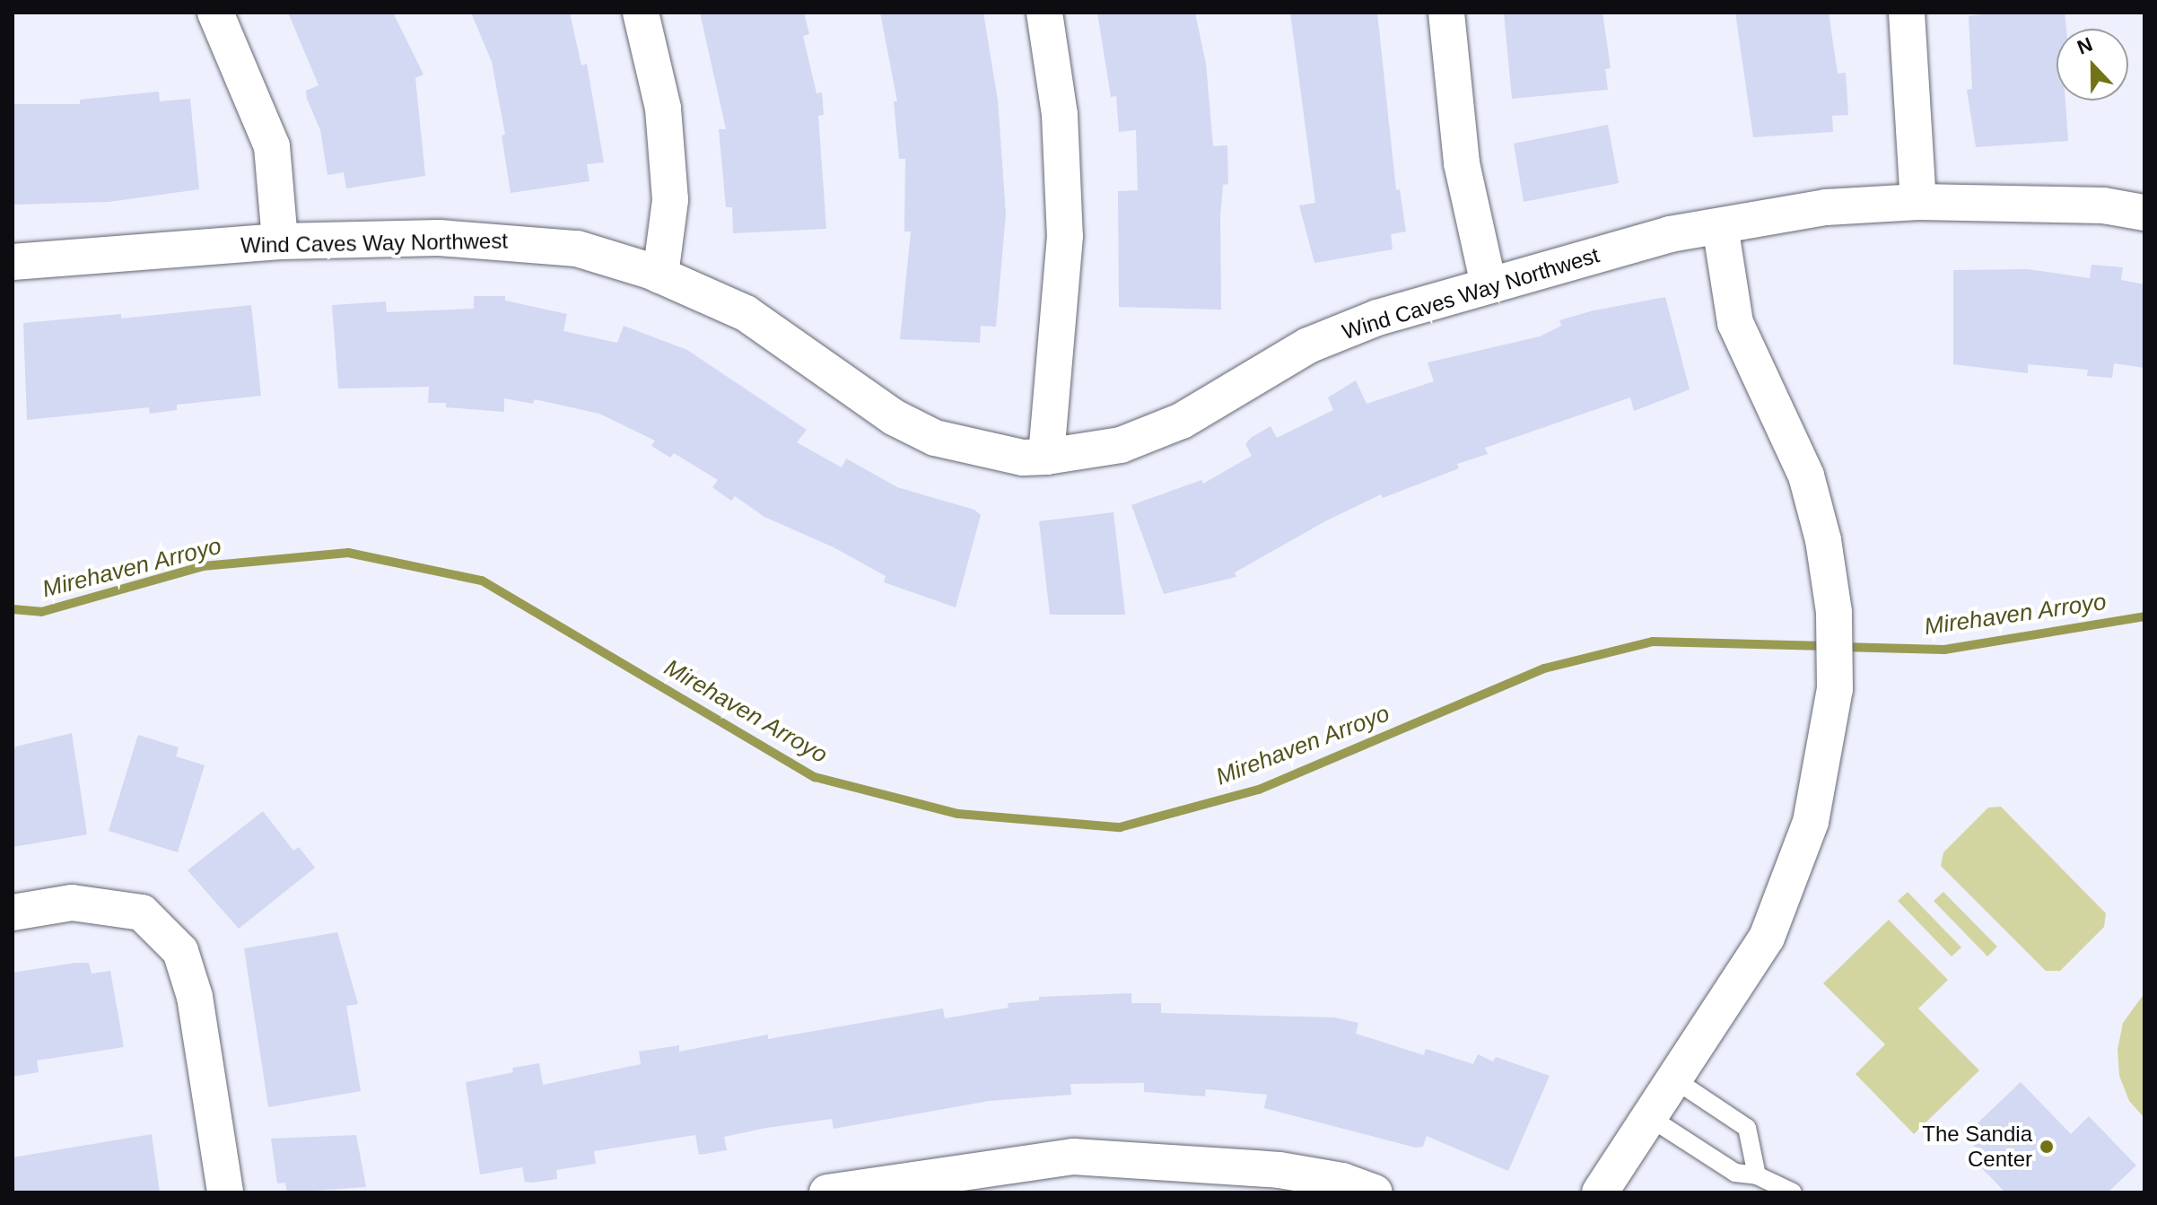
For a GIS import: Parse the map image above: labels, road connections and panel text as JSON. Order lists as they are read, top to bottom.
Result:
{
  "streets": {
    "street": ["Wind Caves Way Northwest"]
  },
  "water": ["Mirehaven Arroyo"],
  "places": ["The Sandia Center"],
  "north": "top"
}
